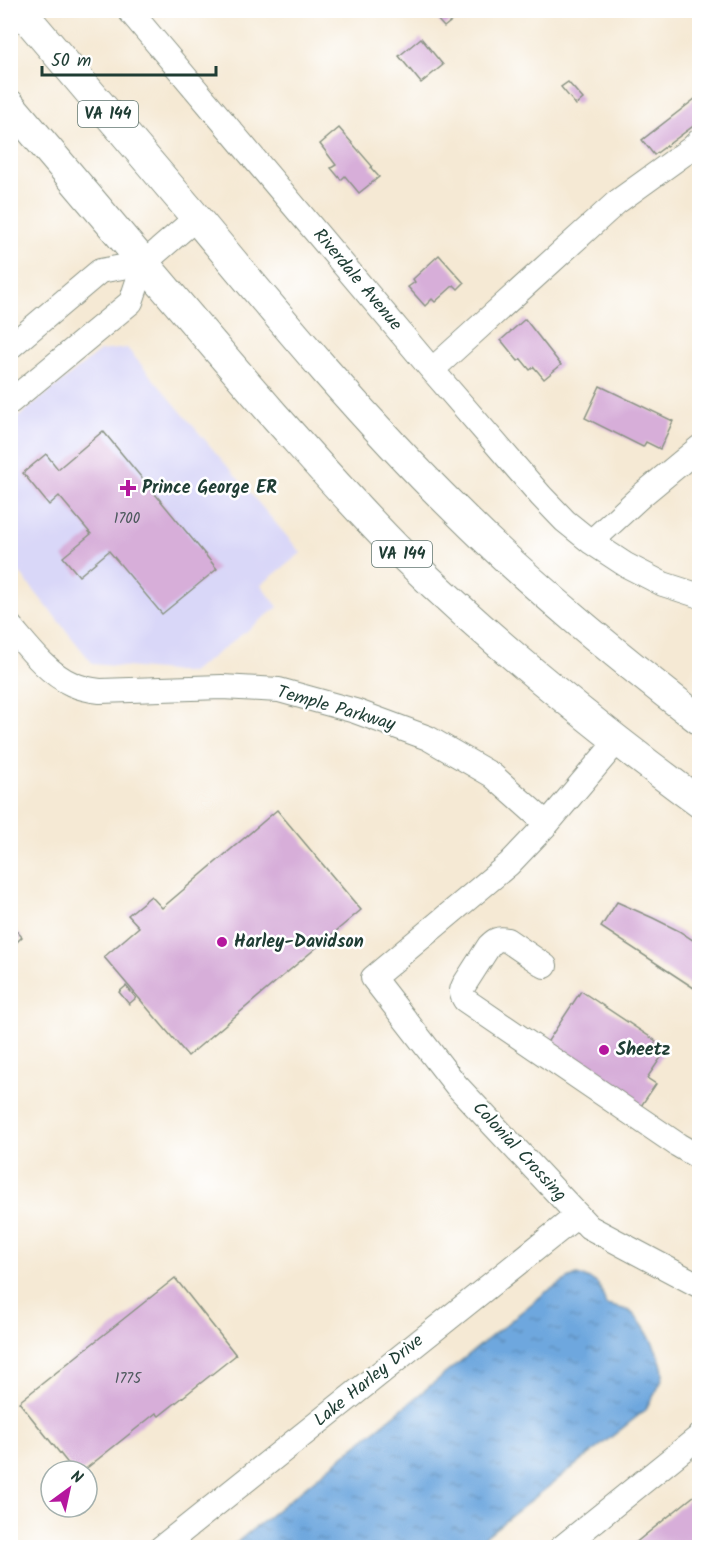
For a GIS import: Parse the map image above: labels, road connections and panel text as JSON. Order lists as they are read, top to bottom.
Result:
{
  "streets": {
    "main road": ["VA 144"],
    "street": [
      "Riverdale Avenue",
      "Temple Parkway",
      "Colonial Crossing",
      "Lake Harley Drive"
    ]
  },
  "crossings": [
    ["Temple Parkway", "Colonial Crossing"],
    ["Colonial Crossing", "Lake Harley Drive"]
  ],
  "places": {
    "health": ["Prince George ER"],
    "other": ["Harley-Davidson", "Sheetz"]
  },
  "house_numbers": ["1700", "1775"],
  "scale_bar": "50 m",
  "north": "top right"
}
